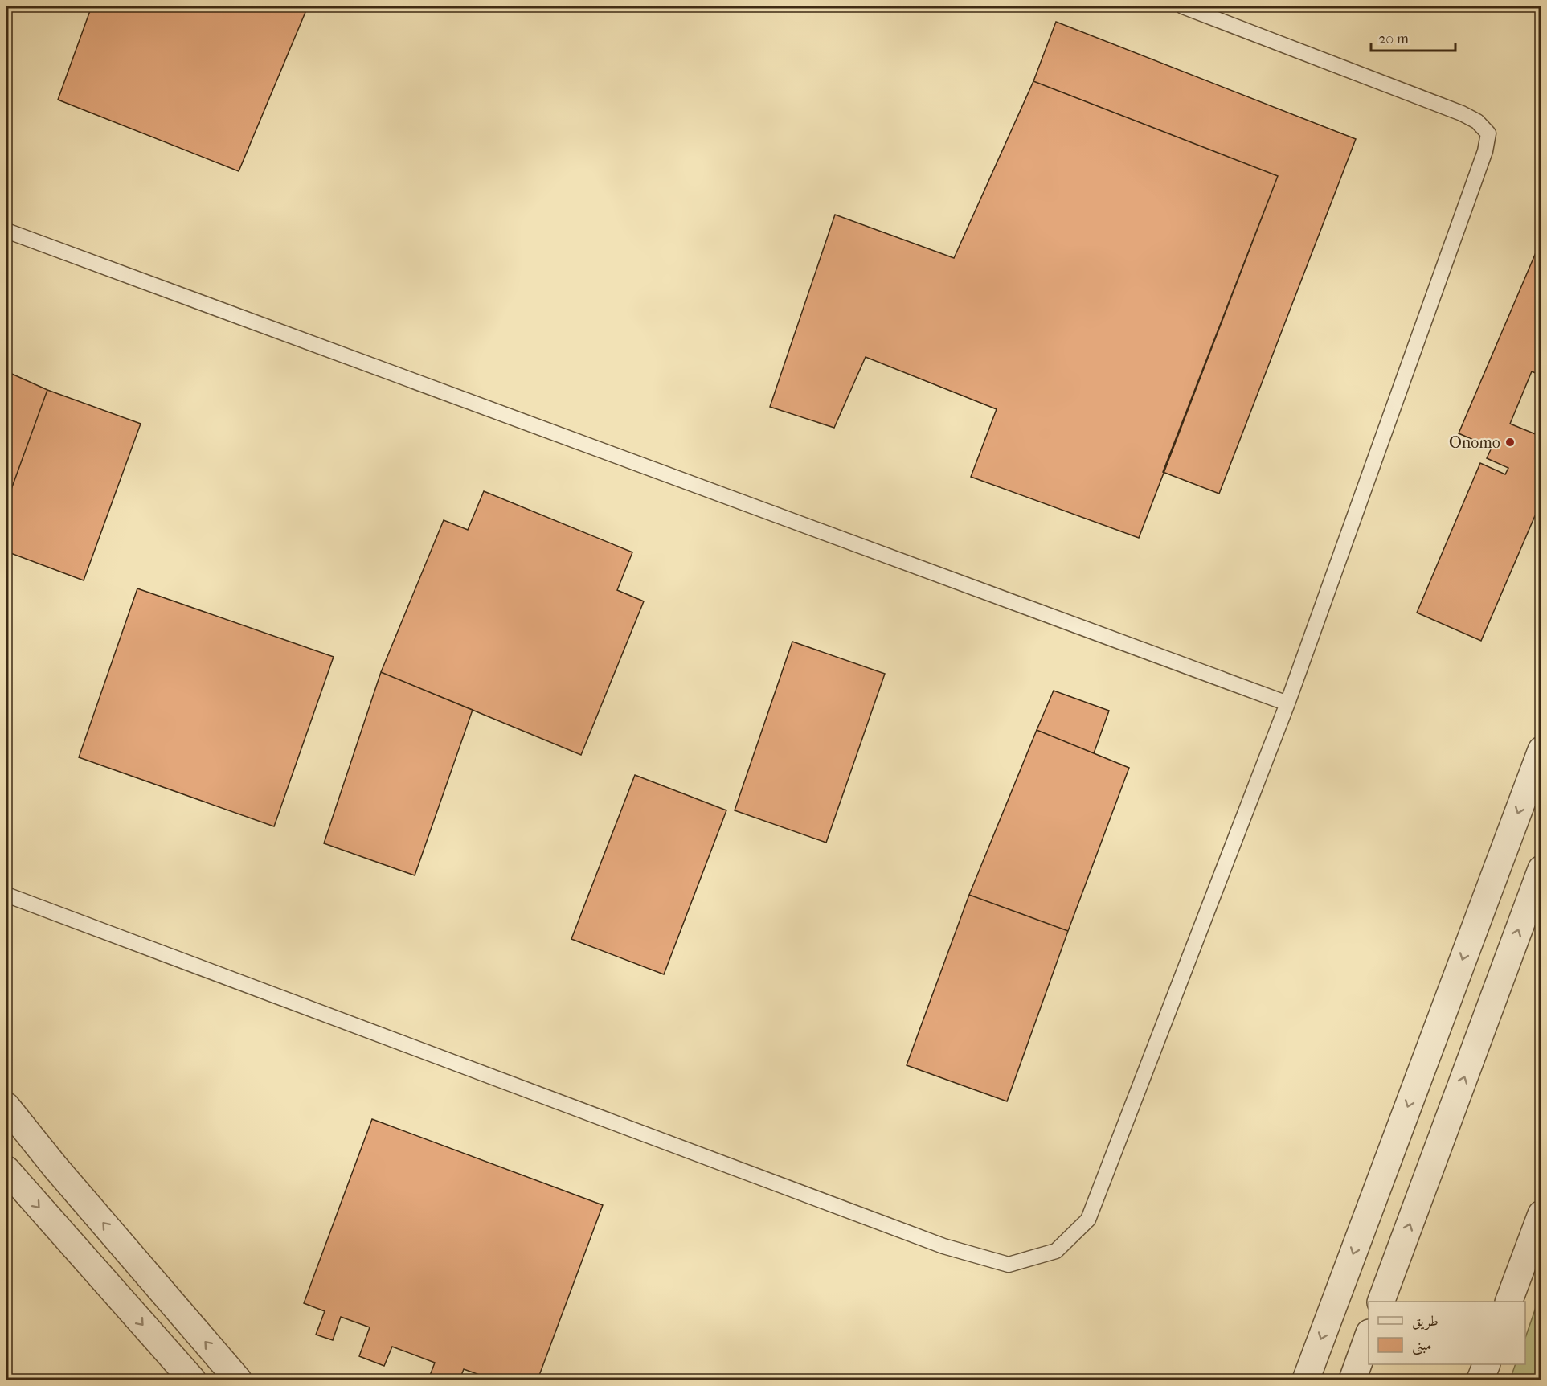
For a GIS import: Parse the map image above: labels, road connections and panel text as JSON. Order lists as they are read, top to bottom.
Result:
{
  "places": ["Onomo"],
  "legend": ["طريق", "مبنى"],
  "scale_bar": "20 m"
}
